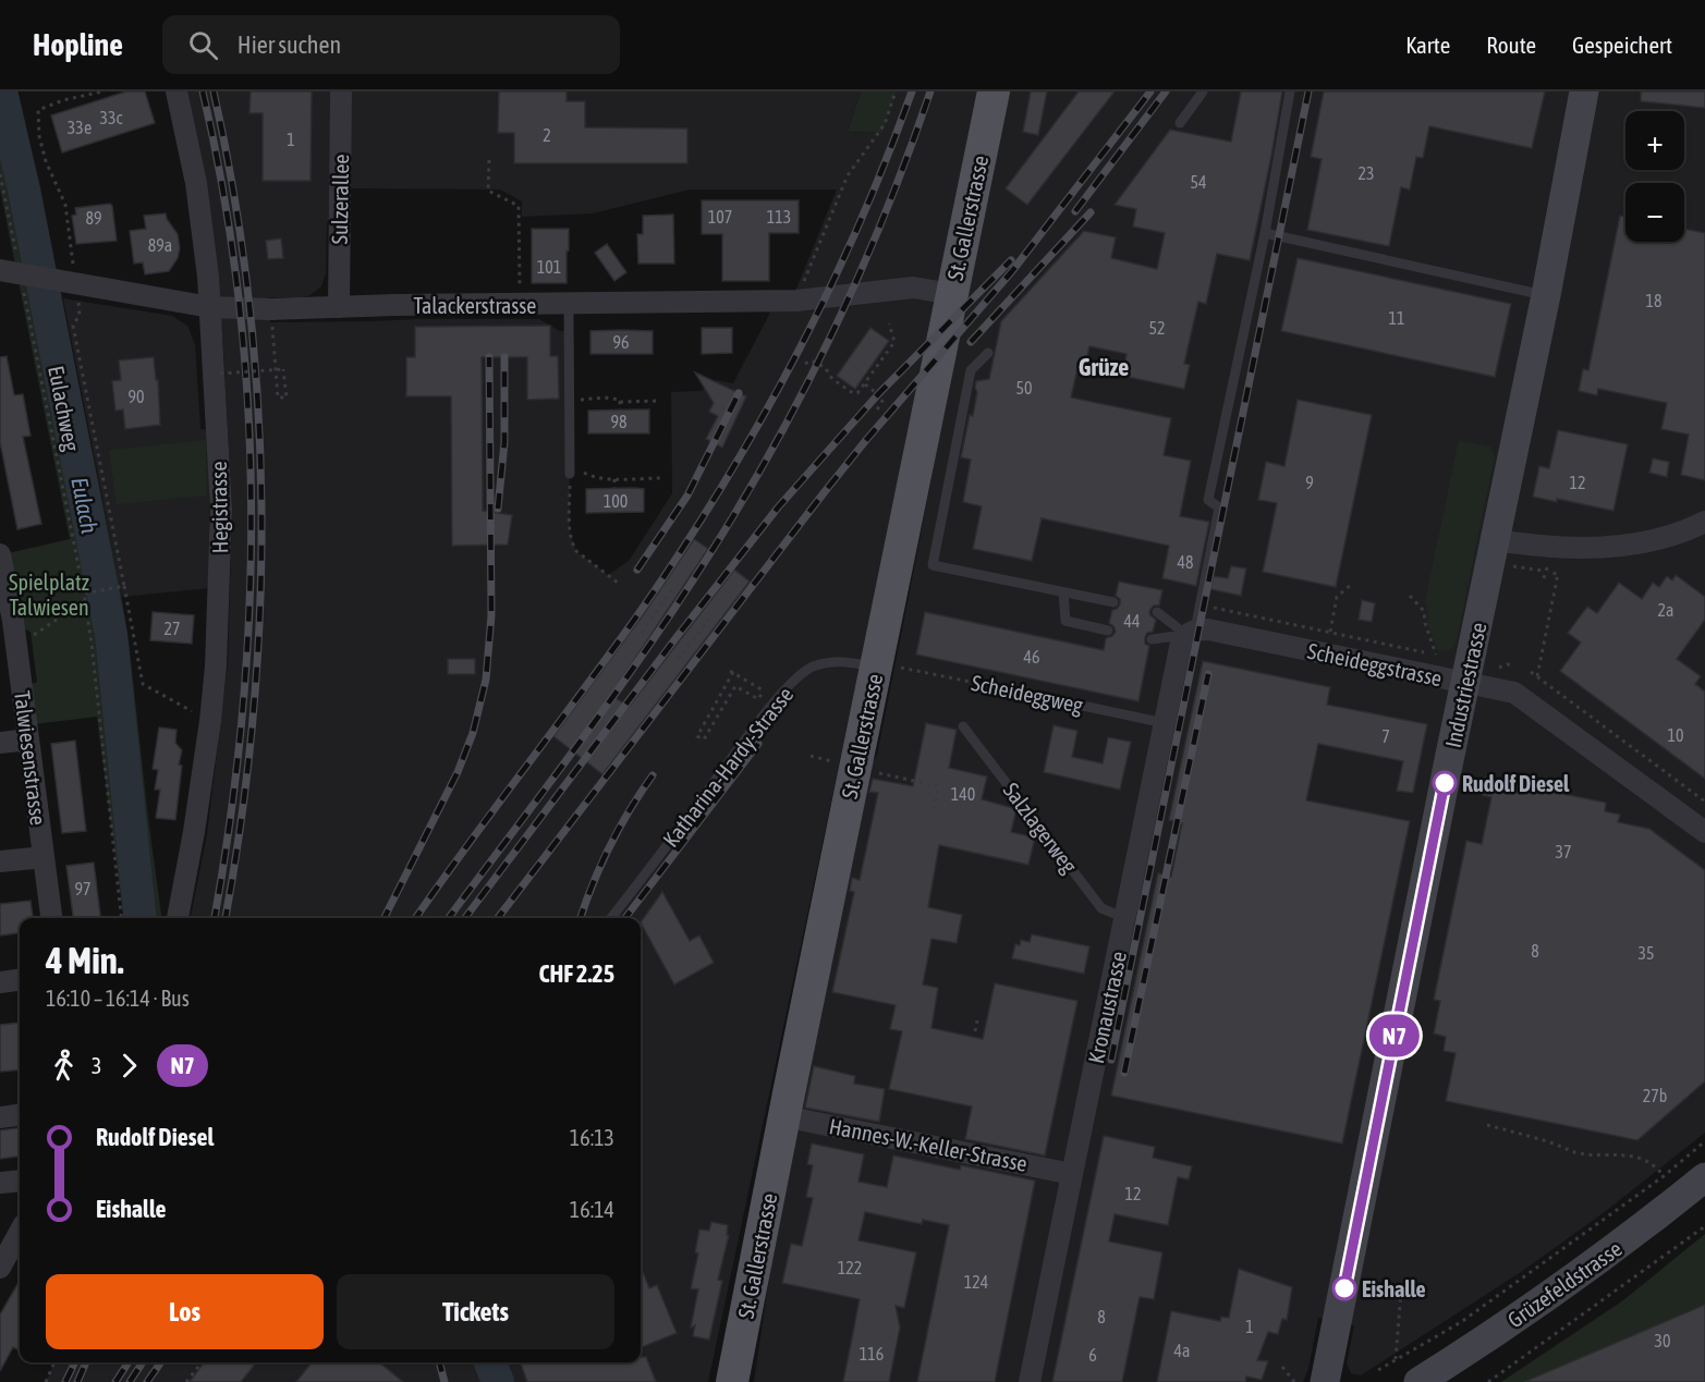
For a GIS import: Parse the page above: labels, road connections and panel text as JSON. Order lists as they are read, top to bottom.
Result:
{
  "streets": {
    "main road": ["St. Gallerstrasse"],
    "street": [
      "Sulzerallee",
      "Talackerstrasse",
      "Hegistrasse",
      "Scheideggstrasse",
      "Industriestrasse",
      "Talwiesenstrasse",
      "Kronaustrasse",
      "Hannes-W.-Keller-Strasse",
      "Grüzefeldstrasse"
    ],
    "lane": ["Scheideggweg", "Katharina-Hardy-Strasse", "Salzlagerweg"],
    "path": ["Eulachweg"]
  },
  "crossings": [
    ["Sulzerallee", "Talackerstrasse"],
    ["St. Gallerstrasse", "Talackerstrasse"],
    ["St. Gallerstrasse", "Scheideggweg"],
    ["St. Gallerstrasse", "Katharina-Hardy-Strasse"],
    ["St. Gallerstrasse", "Hannes-W.-Keller-Strasse"],
    ["Talackerstrasse", "Eulachweg"],
    ["Talackerstrasse", "Hegistrasse"],
    ["Scheideggstrasse", "Industriestrasse"],
    ["Scheideggstrasse", "Kronaustrasse"],
    ["Scheideggweg", "Katharina-Hardy-Strasse"],
    ["Scheideggweg", "Kronaustrasse"],
    ["Salzlagerweg", "Kronaustrasse"],
    ["Kronaustrasse", "Hannes-W.-Keller-Strasse"]
  ],
  "districts": ["Grüze"],
  "water": ["Eulach"],
  "parks": ["Spielplatz Talwiesen"],
  "places": ["Rudolf Diesel", "Eishalle"],
  "lines": ["bus line N7"],
  "house_numbers": [
    "33c",
    "33e",
    "2",
    "1",
    "23",
    "54",
    "107",
    "113",
    "89",
    "89a",
    "101",
    "18",
    "11",
    "52",
    "96",
    "50",
    "90",
    "98",
    "9",
    "12",
    "100",
    "48",
    "2a",
    "44",
    "27",
    "46",
    "10",
    "7",
    "140",
    "37",
    "97",
    "8",
    "35",
    "27b",
    "12",
    "122",
    "124",
    "8",
    "1",
    "30",
    "4a",
    "116",
    "6"
  ],
  "page": {
    "header": "Hopline",
    "search": "Hier suchen",
    "nav": ["Karte", "Route", "Gespeichert"],
    "on_map": "N7",
    "map_buttons": ["+", "−"],
    "heading": ["4 Min.", "16:10 – 16:14 · Bus", "CHF 2.25"],
    "legs": ["3", "N7"],
    "list": [
      {
        "name": "Rudolf Diesel",
        "value": "16:13"
      },
      {
        "name": "Eishalle",
        "value": "16:14"
      }
    ],
    "buttons": ["Los", "Tickets"]
  }
}
